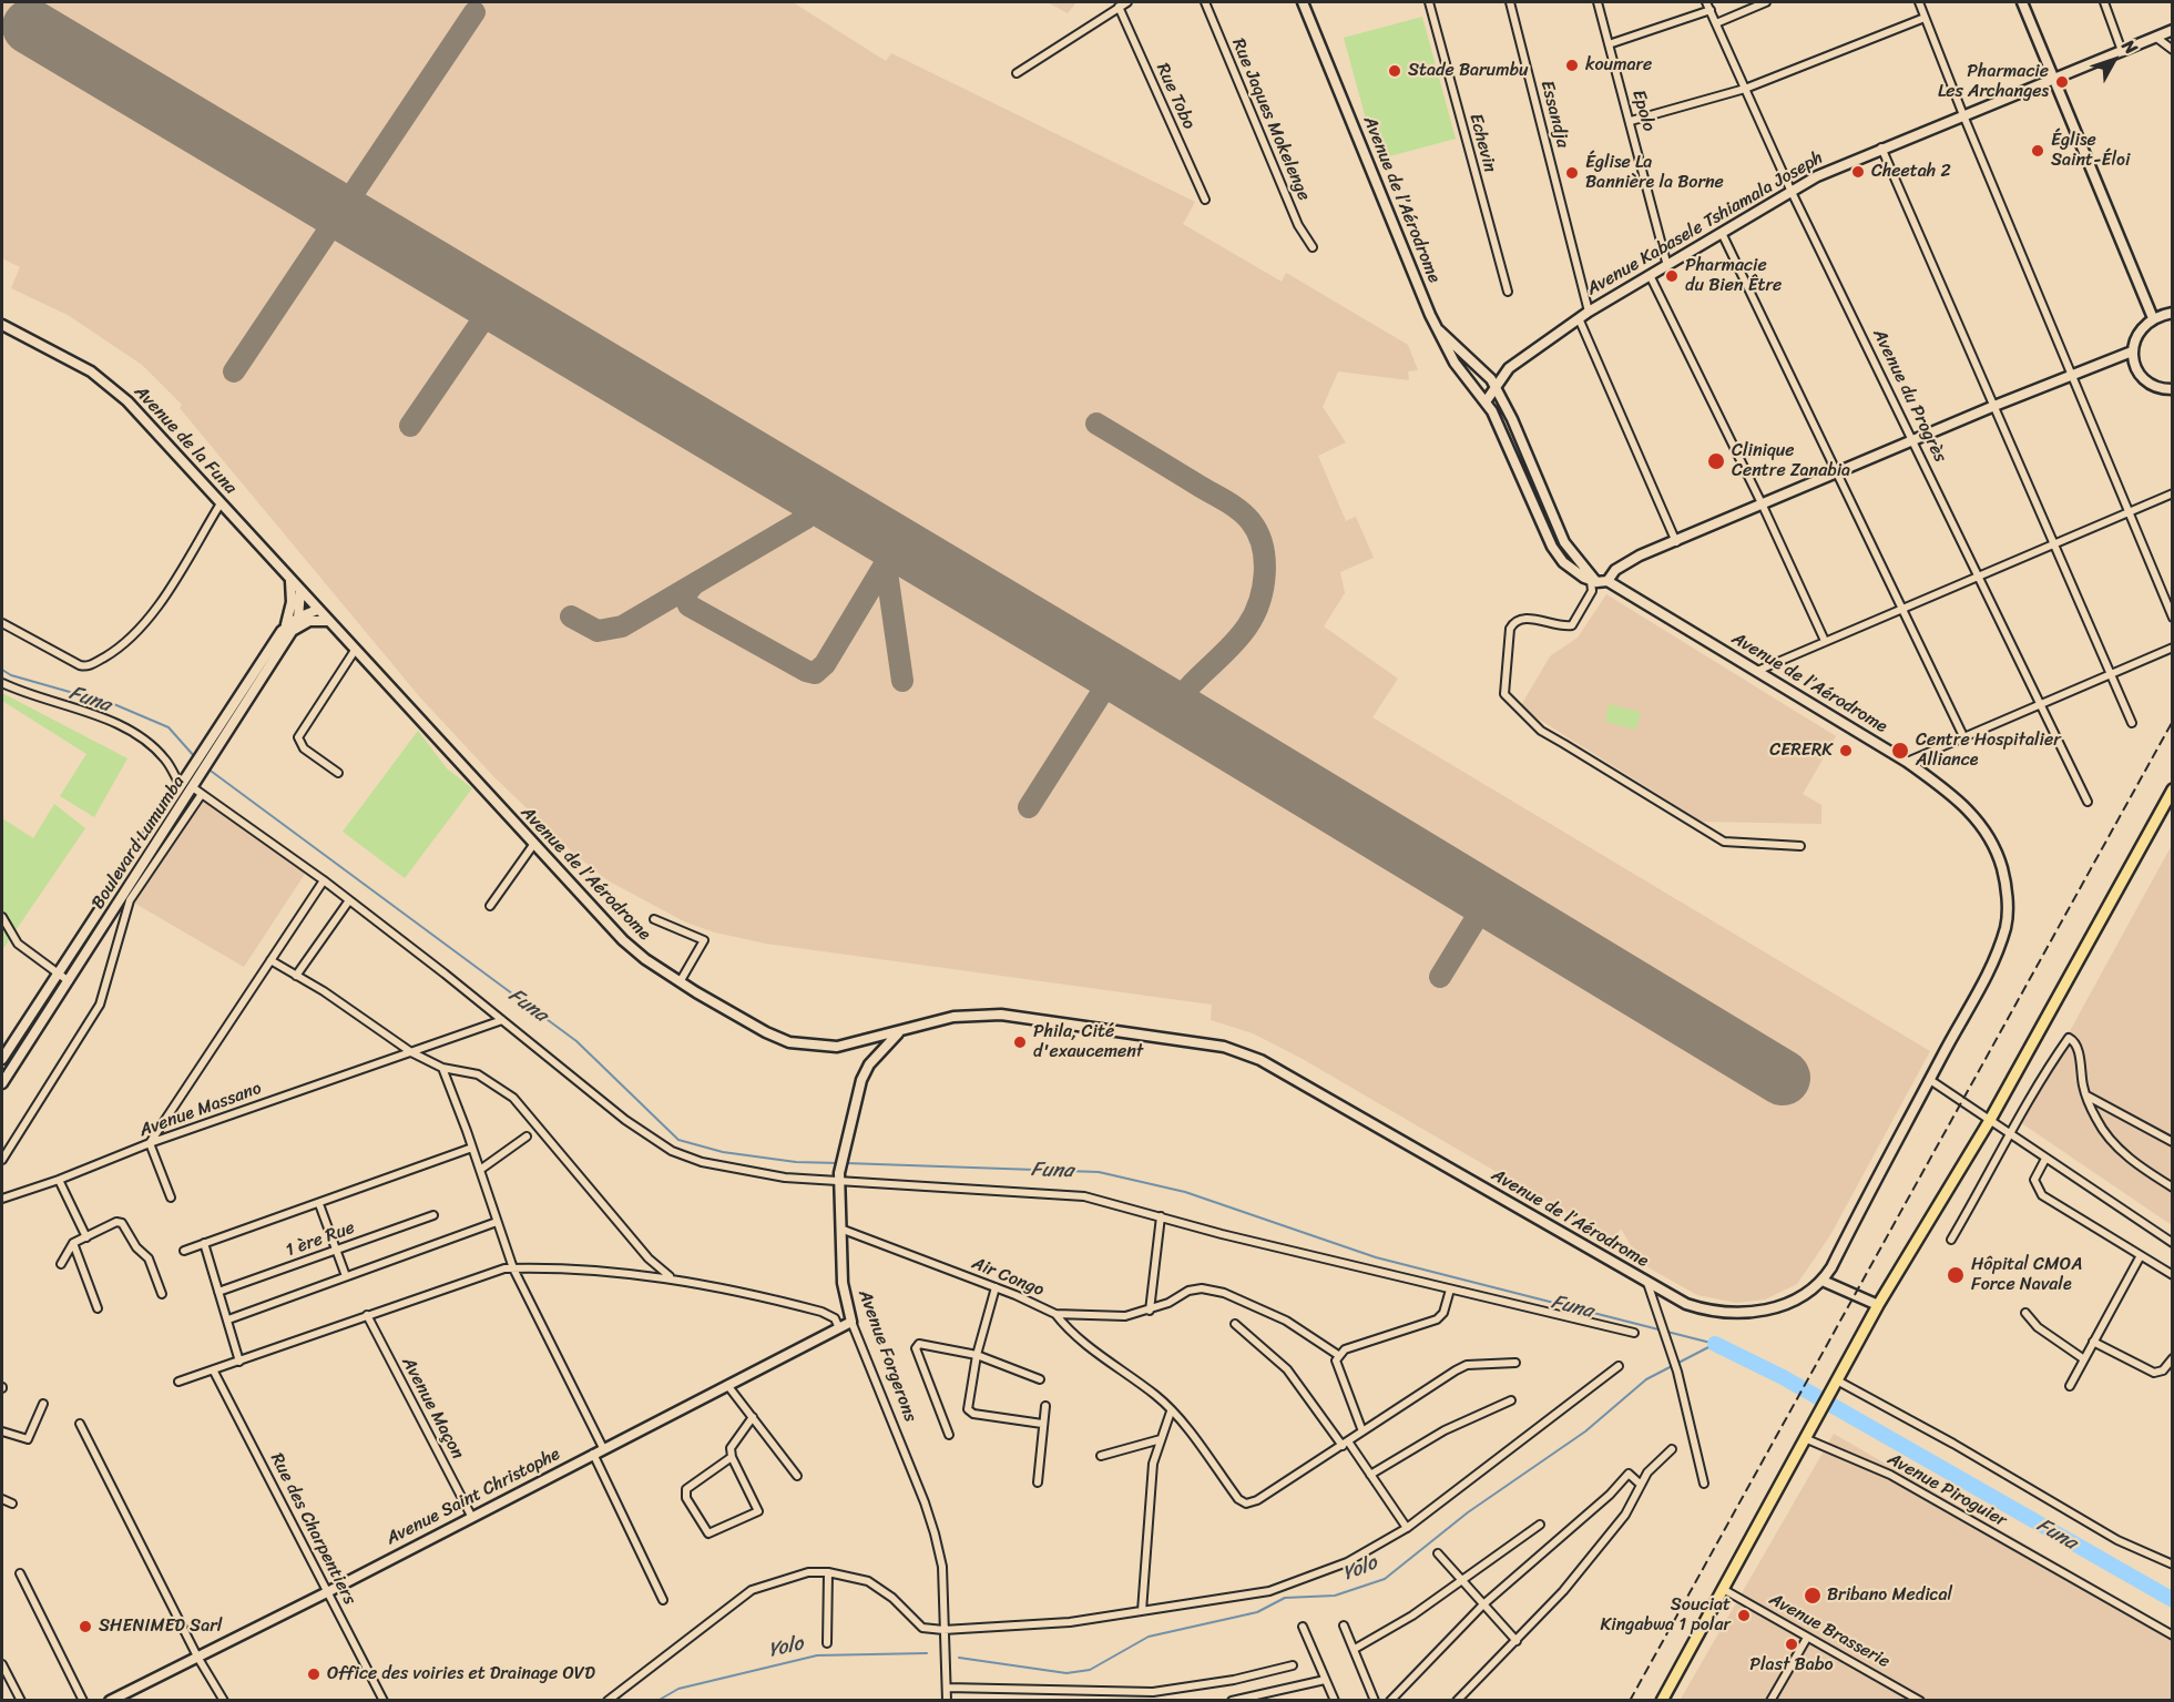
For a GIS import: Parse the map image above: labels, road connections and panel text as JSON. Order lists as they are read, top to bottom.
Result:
{
  "streets": {
    "main road": [
      "Avenue de l’Aérodrome",
      "Avenue Kabasele Tshiamala Joseph",
      "Avenue de la Funa",
      "Boulevard Lumumba",
      "Avenue Forgerons",
      "Avenue Saint Christophe"
    ],
    "street": [
      "Rue Tobo",
      "Epolo",
      "Essandja",
      "Rue Jaques Mokelenge",
      "Echevin",
      "Avenue du Progrès",
      "Avenue Massano",
      "1 ère Rue",
      "Air Congo",
      "Avenue Maçon",
      "Avenue Piroguier",
      "Rue des Charpentiers",
      "Avenue Brasserie"
    ]
  },
  "crossings": [
    ["Epolo", "Avenue Kabasele Tshiamala Joseph"],
    ["Essandja", "Avenue Kabasele Tshiamala Joseph"],
    ["Avenue de l’Aérodrome", "Avenue de la Funa"],
    ["Avenue de l’Aérodrome", "Boulevard Lumumba"],
    ["Avenue de l’Aérodrome", "Avenue Forgerons"],
    ["Avenue Kabasele Tshiamala Joseph", "Avenue du Progrès"],
    ["Avenue de la Funa", "Boulevard Lumumba"],
    ["Air Congo", "Avenue Forgerons"],
    ["Avenue Forgerons", "Avenue Saint Christophe"],
    ["Avenue Maçon", "Avenue Saint Christophe"],
    ["Avenue Saint Christophe", "Rue des Charpentiers"]
  ],
  "water": ["Funa", "Yolo"],
  "places": [
    "koumare",
    "Stade Barumbu",
    "Pharmacie Les Archanges",
    "Église Saint-Éloi",
    "Cheetah 2",
    "Église La Bannière la Borne",
    "Pharmacie du Bien Être",
    "Clinique Centre Zanabia",
    "CERERK",
    "Centre Hospitalier Alliance",
    "Phila, Cité d'exaucement",
    "Hôpital CMOA Force Navale",
    "Bribano Medical",
    "Souciat Kingabwa 1 polar",
    "SHENIMED Sarl",
    "Plast Babo",
    "Office des voiries et Drainage OVD"
  ],
  "north": "top right"
}
